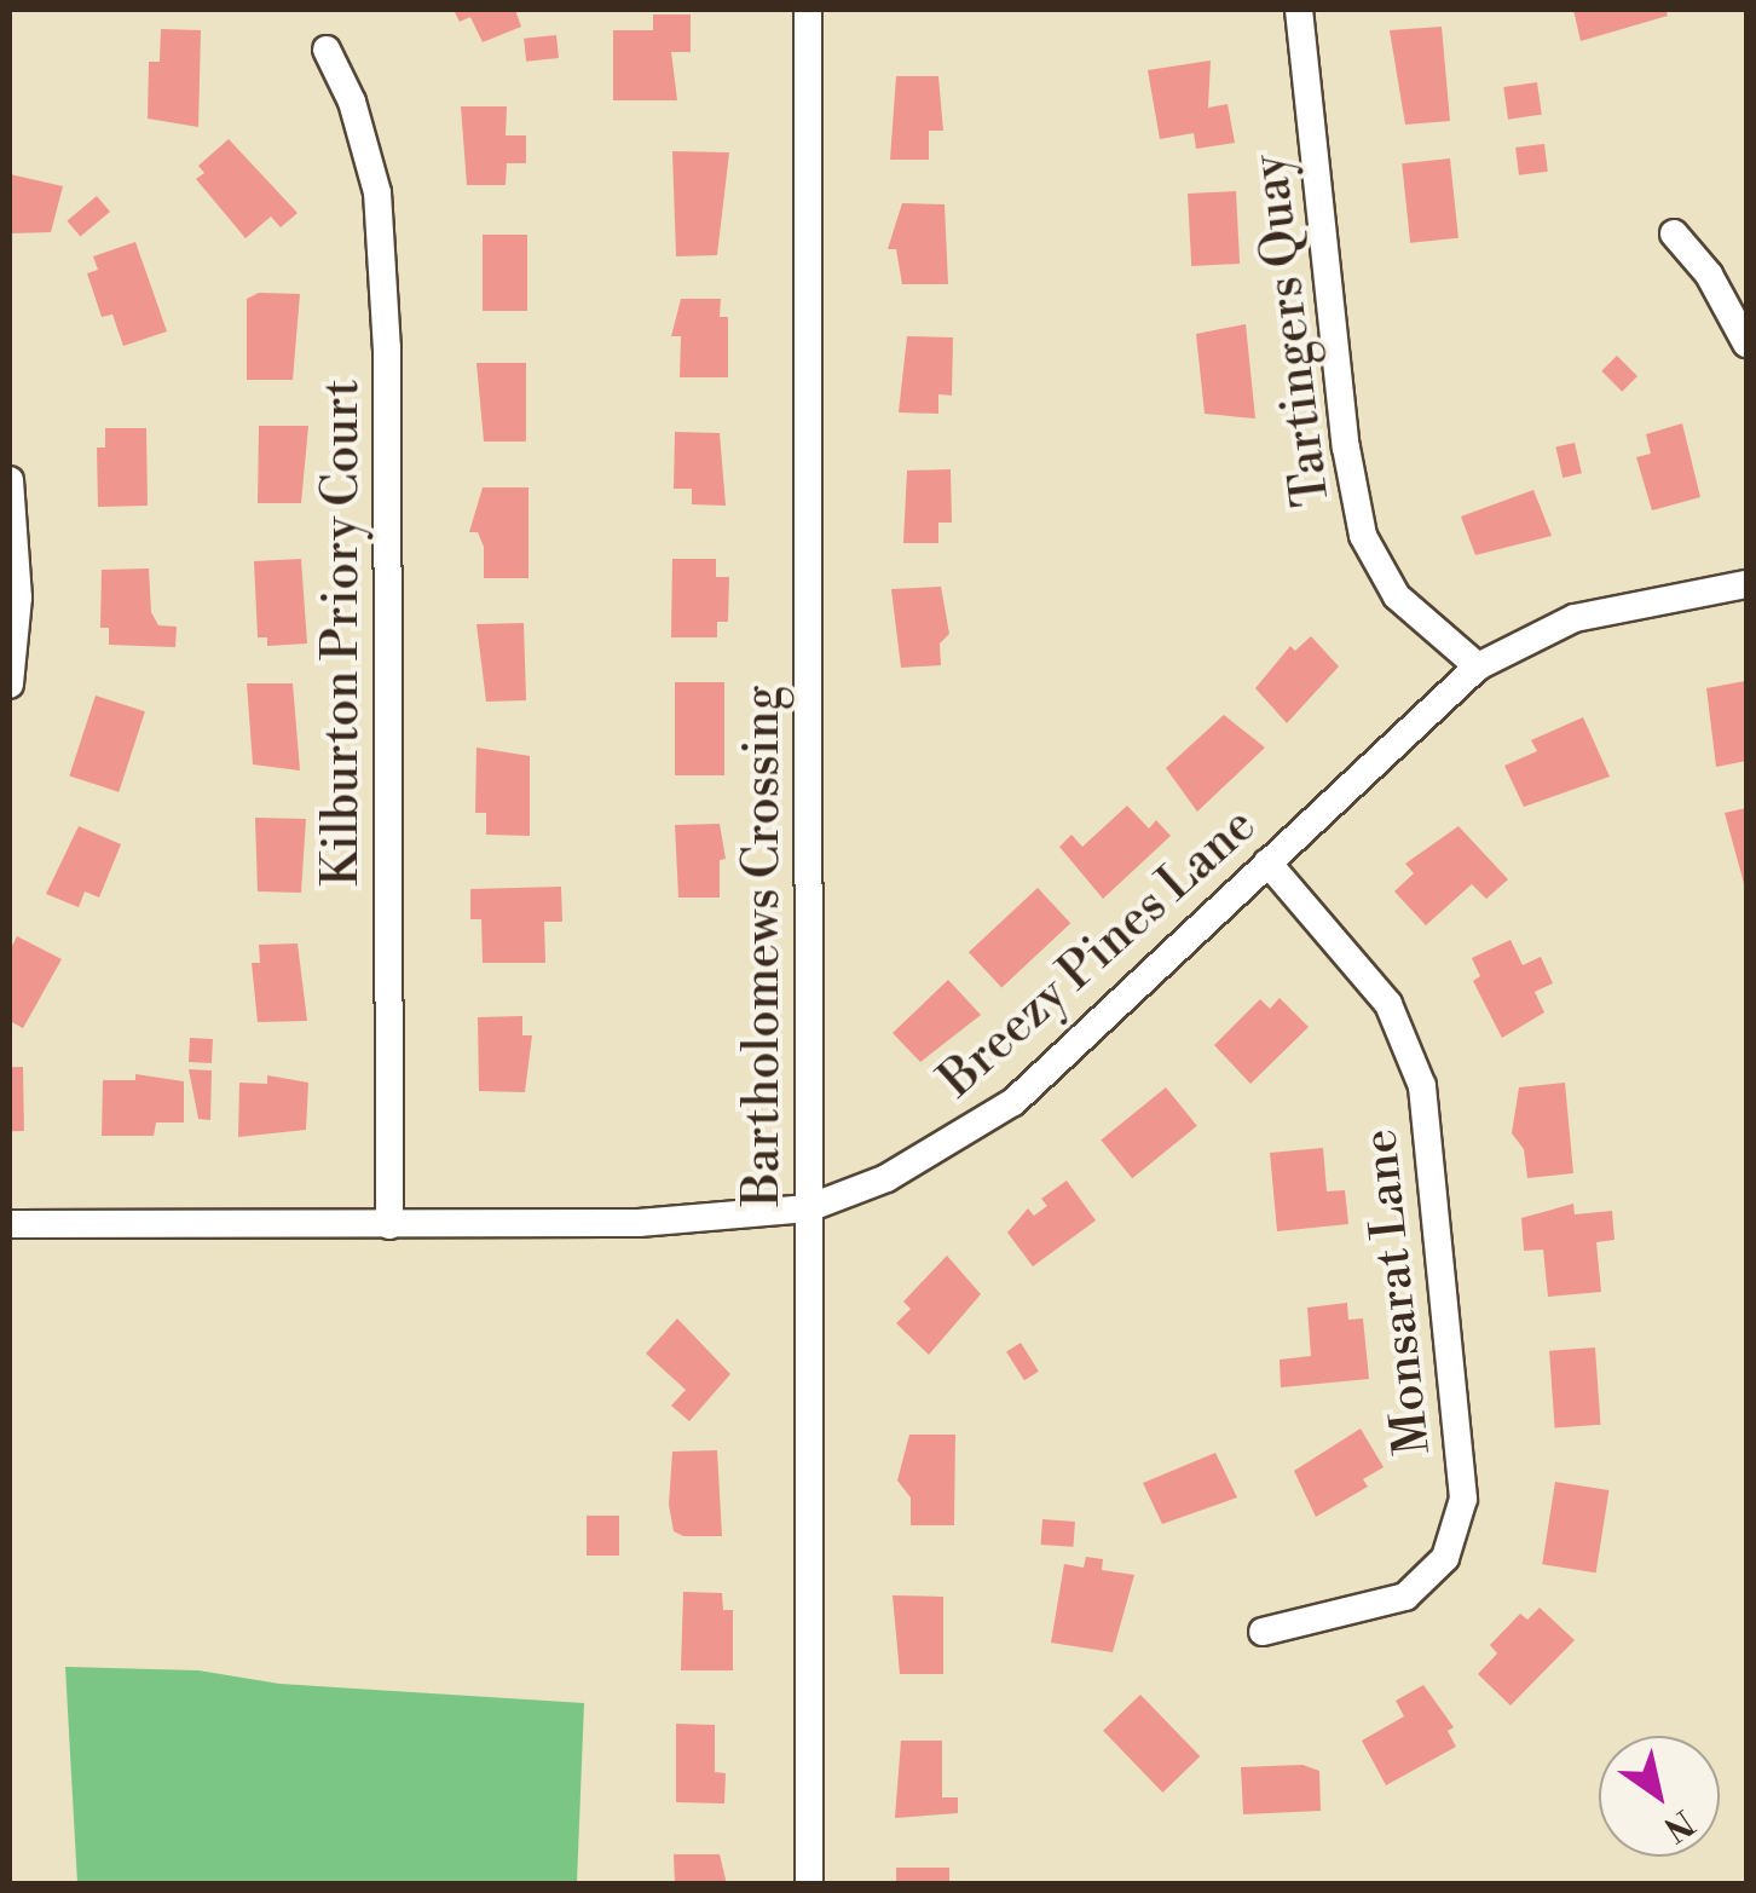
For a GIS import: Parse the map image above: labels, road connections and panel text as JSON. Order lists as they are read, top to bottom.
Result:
{
  "streets": {
    "street": [
      "Tartingers Quay",
      "Kilburton Priory Court",
      "Bartholomews Crossing",
      "Breezy Pines Lane",
      "Monsarat Lane"
    ]
  },
  "crossings": [
    ["Tartingers Quay", "Breezy Pines Lane"],
    ["Kilburton Priory Court", "Breezy Pines Lane"],
    ["Bartholomews Crossing", "Breezy Pines Lane"],
    ["Breezy Pines Lane", "Monsarat Lane"]
  ],
  "north": "bottom right"
}
